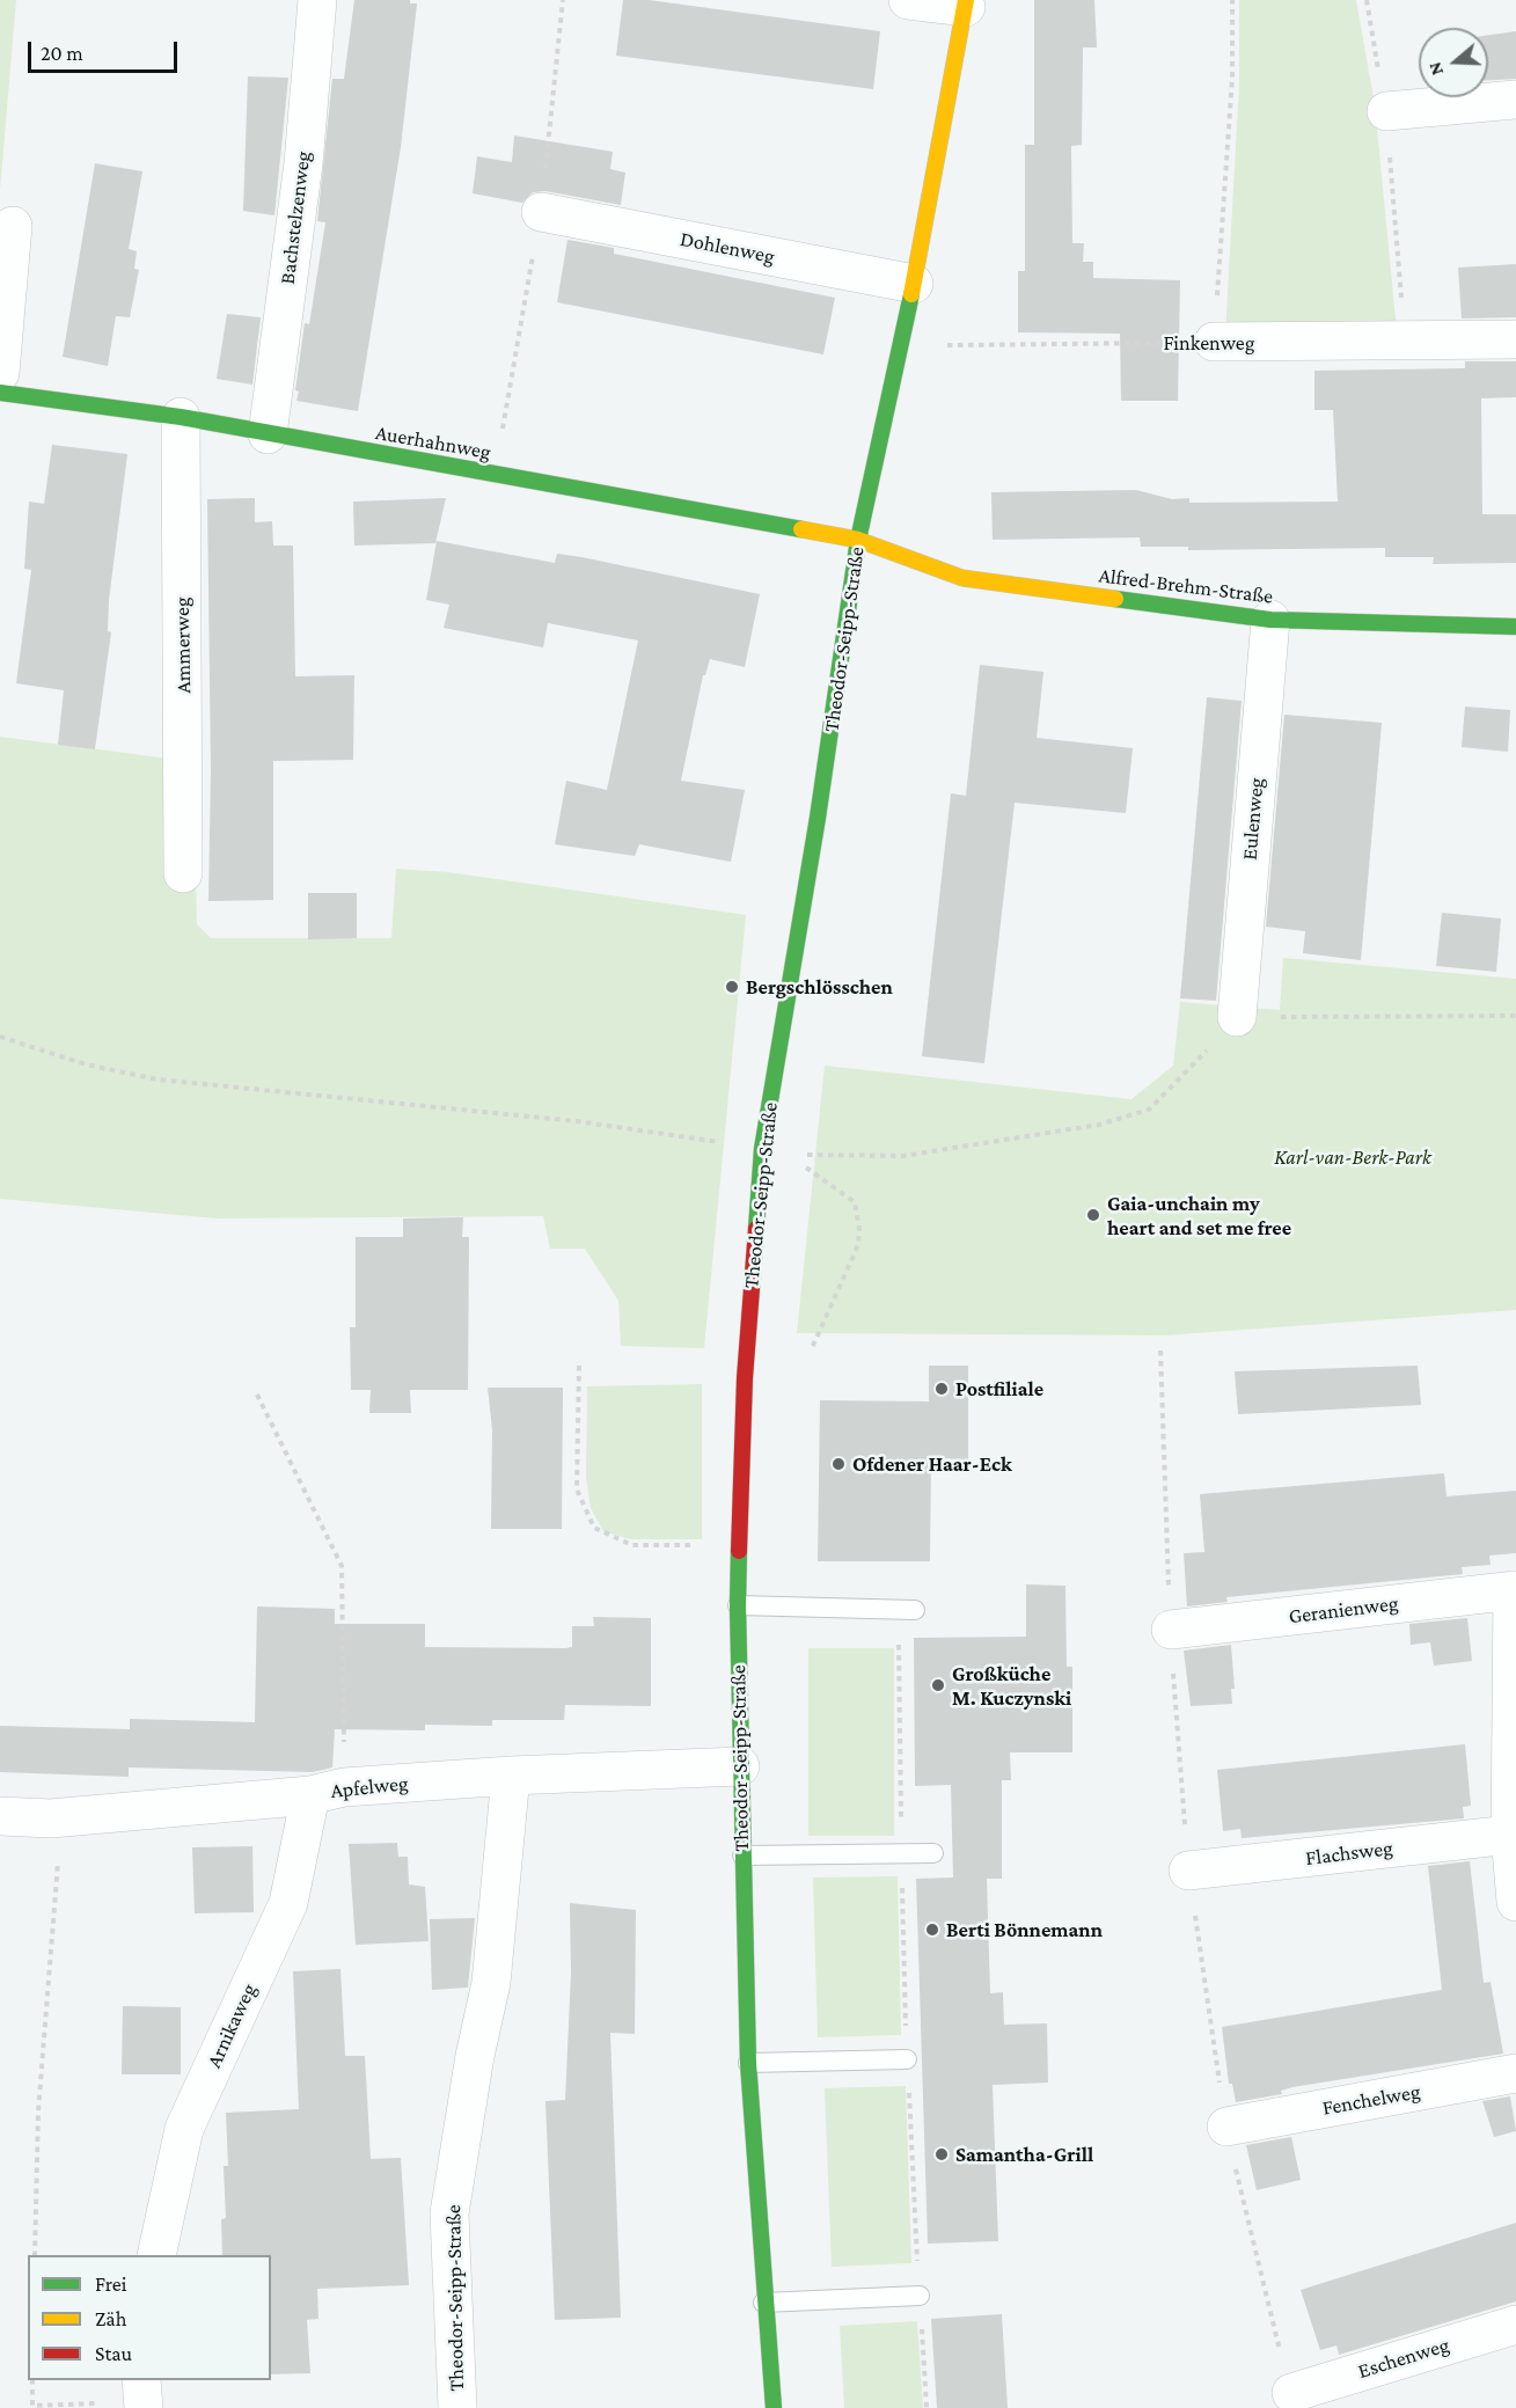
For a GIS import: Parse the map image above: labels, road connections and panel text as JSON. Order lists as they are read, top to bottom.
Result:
{
  "streets": {
    "street": [
      "Bachstelzenweg",
      "Dohlenweg",
      "Finkenweg",
      "Auerhahnweg",
      "Alfred-Brehm-Straße",
      "Theodor-Seipp-Straße",
      "Ammerweg",
      "Eulenweg",
      "Geranienweg",
      "Apfelweg",
      "Flachsweg",
      "Arnikaweg",
      "Fenchelweg",
      "Eschenweg"
    ]
  },
  "crossings": [
    ["Bachstelzenweg", "Auerhahnweg"],
    ["Dohlenweg", "Theodor-Seipp-Straße"],
    ["Finkenweg", "Theodor-Seipp-Straße"],
    ["Auerhahnweg", "Alfred-Brehm-Straße"],
    ["Auerhahnweg", "Theodor-Seipp-Straße"],
    ["Auerhahnweg", "Ammerweg"],
    ["Alfred-Brehm-Straße", "Theodor-Seipp-Straße"],
    ["Alfred-Brehm-Straße", "Eulenweg"],
    ["Theodor-Seipp-Straße", "Apfelweg"],
    ["Apfelweg", "Arnikaweg"]
  ],
  "parks": ["Karl-van-Berk-Park"],
  "places": [
    "Bergschlösschen",
    "Gaia-unchain my heart and set me free",
    "Postfiliale",
    "Ofdener Haar-Eck",
    "Großküche M. Kuczynski",
    "Berti Bönnemann",
    "Samantha-Grill"
  ],
  "legend": ["Frei", "Zäh", "Stau"],
  "scale_bar": "20 m",
  "north": "left"
}
